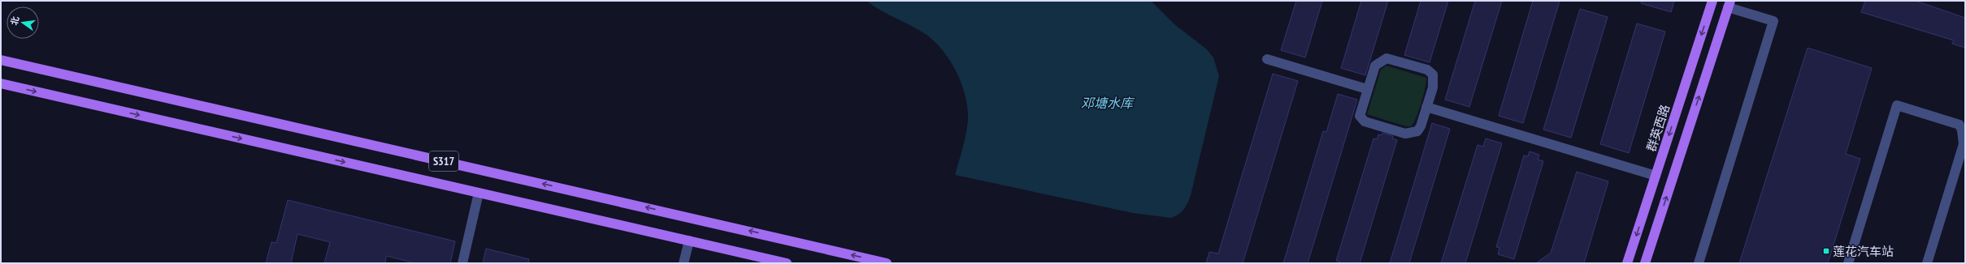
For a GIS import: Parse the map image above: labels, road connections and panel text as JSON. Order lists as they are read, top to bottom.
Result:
{
  "streets": {
    "main road": ["群英西路", "S317"]
  },
  "water": ["邓塘水库"],
  "places": {
    "transit": ["莲花汽车站"]
  },
  "north": "left"
}
